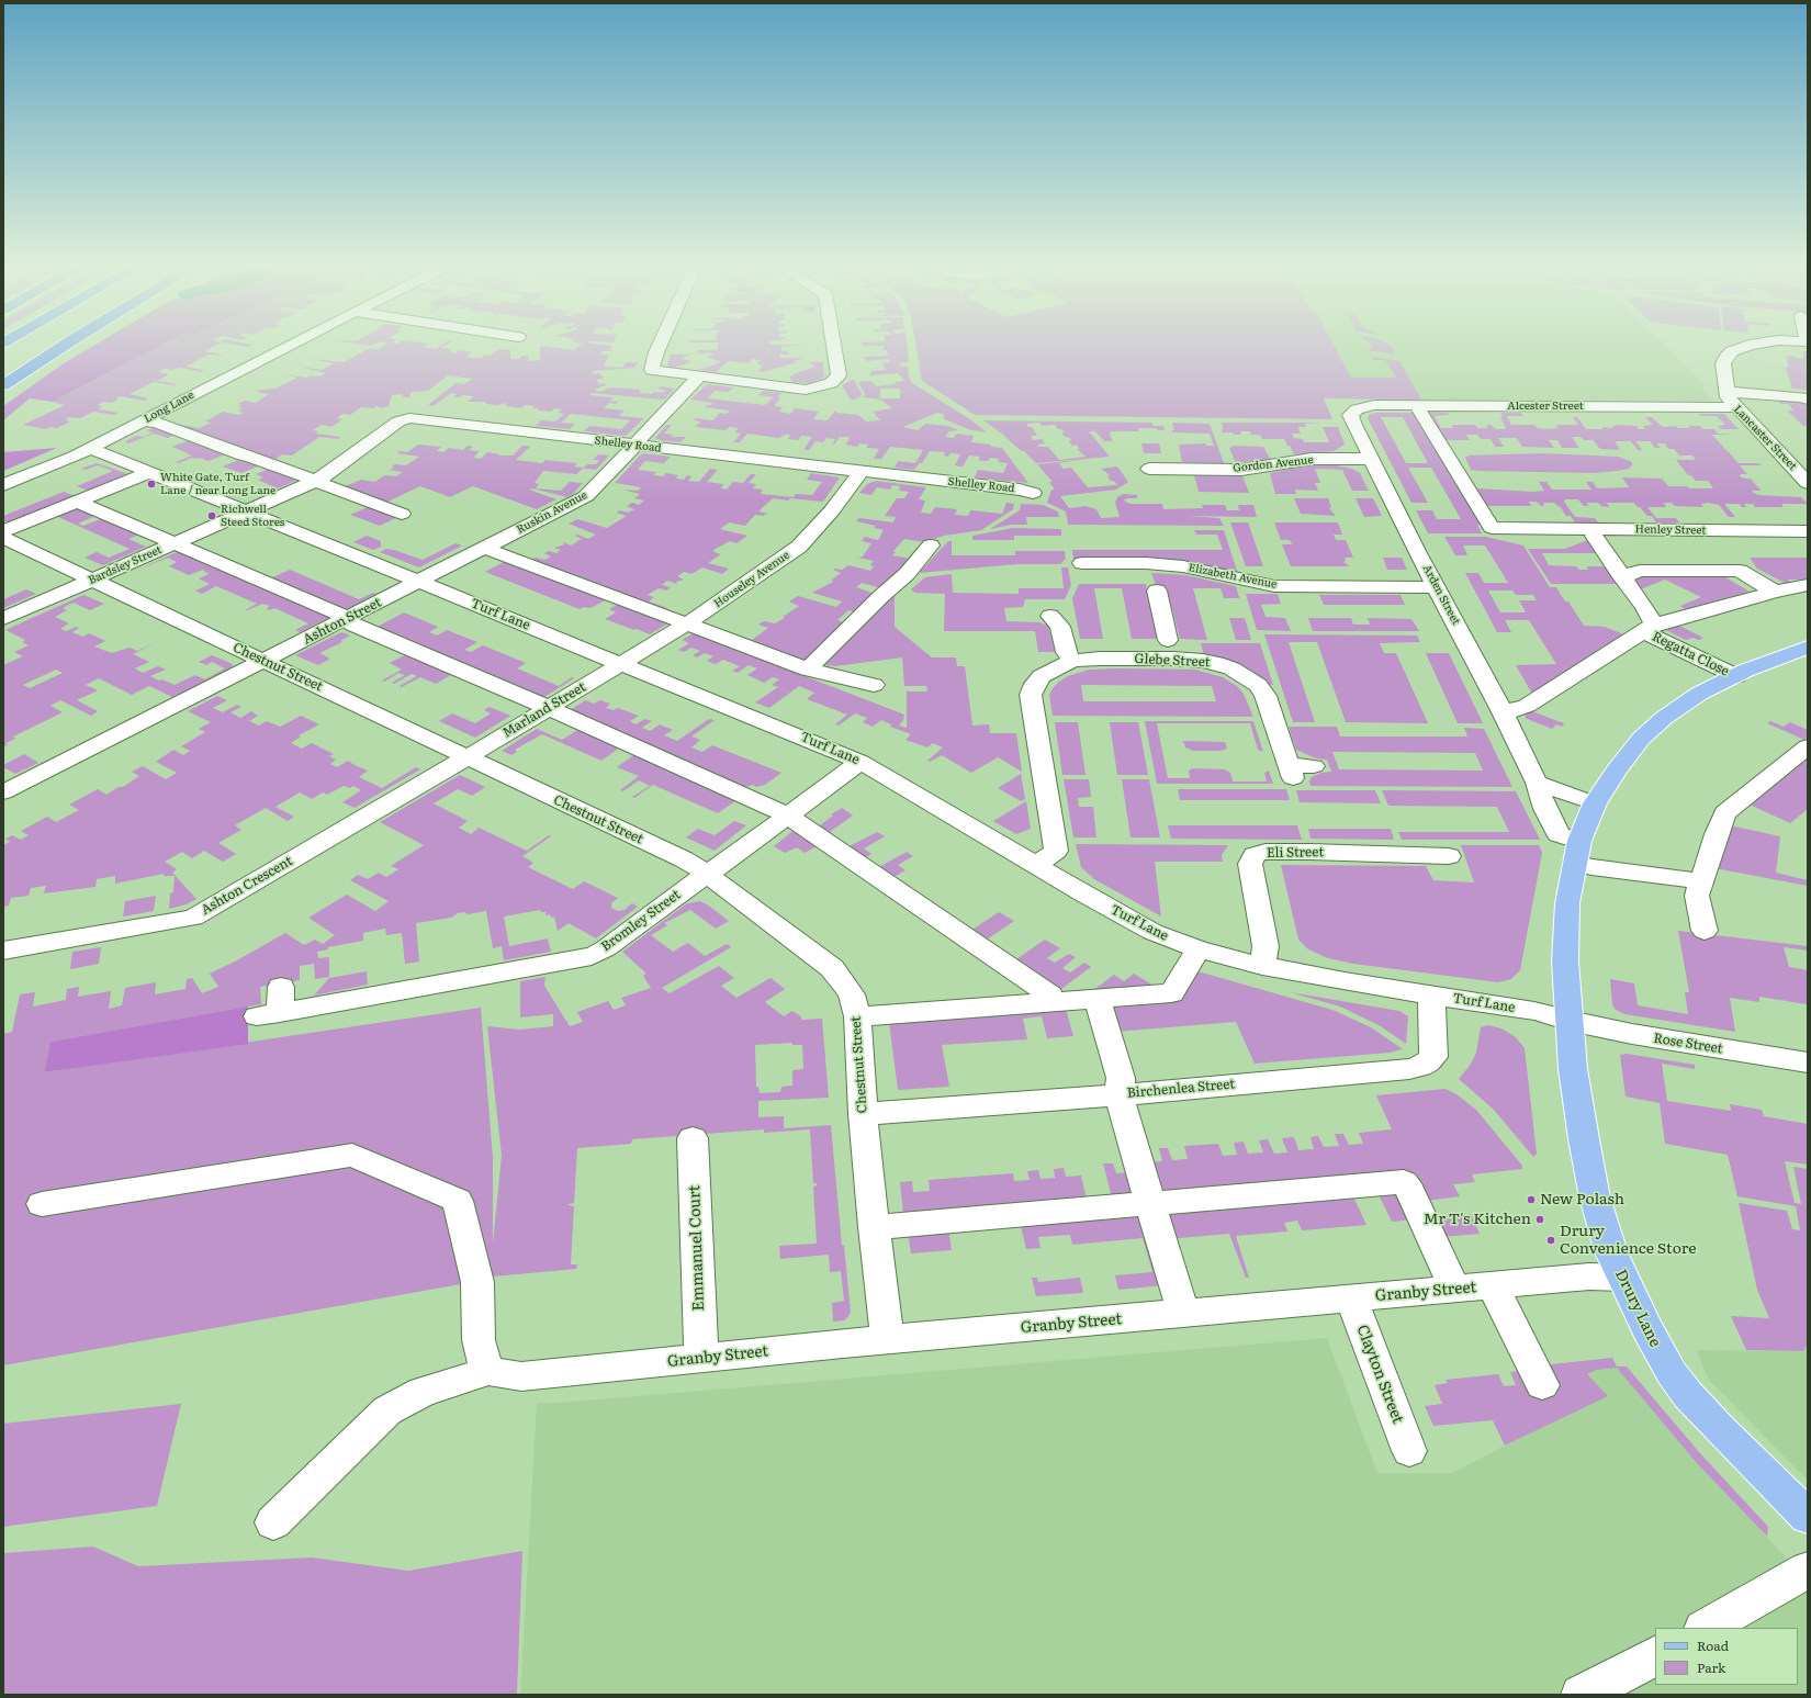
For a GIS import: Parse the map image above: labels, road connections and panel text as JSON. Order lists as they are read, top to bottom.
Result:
{
  "streets": {
    "main road": ["Drury Lane"],
    "street": [
      "Alcester Street",
      "Long Lane",
      "Lancaster Street",
      "Shelley Road",
      "Gordon Avenue",
      "Ruskin Avenue",
      "Henley Street",
      "Bardsley Street",
      "Elizabeth Avenue",
      "Houseley Avenue",
      "Arden Street",
      "Turf Lane",
      "Ashton Street",
      "Regatta Close",
      "Glebe Street",
      "Chestnut Street",
      "Marland Street",
      "Eli Street",
      "Ashton Crescent",
      "Bromley Street",
      "Rose Street",
      "Birchenlea Street",
      "Emmanuel Court",
      "Granby Street",
      "Clayton Street"
    ]
  },
  "crossings": [
    ["Alcester Street", "Lancaster Street"],
    ["Alcester Street", "Henley Street"],
    ["Alcester Street", "Arden Street"],
    ["Long Lane", "Turf Lane"],
    ["Shelley Road", "Ruskin Avenue"],
    ["Shelley Road", "Bardsley Street"],
    ["Shelley Road", "Houseley Avenue"],
    ["Shelley Road", "Turf Lane"],
    ["Gordon Avenue", "Arden Street"],
    ["Ruskin Avenue", "Turf Lane"],
    ["Ruskin Avenue", "Ashton Street"],
    ["Bardsley Street", "Turf Lane"],
    ["Bardsley Street", "Chestnut Street"],
    ["Elizabeth Avenue", "Arden Street"],
    ["Houseley Avenue", "Turf Lane"],
    ["Houseley Avenue", "Marland Street"],
    ["Arden Street", "Drury Lane"],
    ["Turf Lane", "Ashton Street"],
    ["Turf Lane", "Glebe Street"],
    ["Turf Lane", "Marland Street"],
    ["Turf Lane", "Eli Street"],
    ["Turf Lane", "Bromley Street"],
    ["Turf Lane", "Rose Street"],
    ["Turf Lane", "Birchenlea Street"],
    ["Turf Lane", "Drury Lane"],
    ["Ashton Street", "Chestnut Street"],
    ["Regatta Close", "Drury Lane"],
    ["Chestnut Street", "Marland Street"],
    ["Chestnut Street", "Ashton Crescent"],
    ["Chestnut Street", "Bromley Street"],
    ["Chestnut Street", "Birchenlea Street"],
    ["Chestnut Street", "Granby Street"],
    ["Marland Street", "Ashton Crescent"],
    ["Rose Street", "Drury Lane"],
    ["Emmanuel Court", "Granby Street"],
    ["Granby Street", "Drury Lane"],
    ["Granby Street", "Clayton Street"]
  ],
  "places": [
    "White Gate, Turf Lane / near Long Lane",
    "Richwell Steed Stores",
    "New Polash",
    "Mr T's Kitchen",
    "Drury Convenience Store"
  ],
  "legend": ["Road", "Park"]
}
